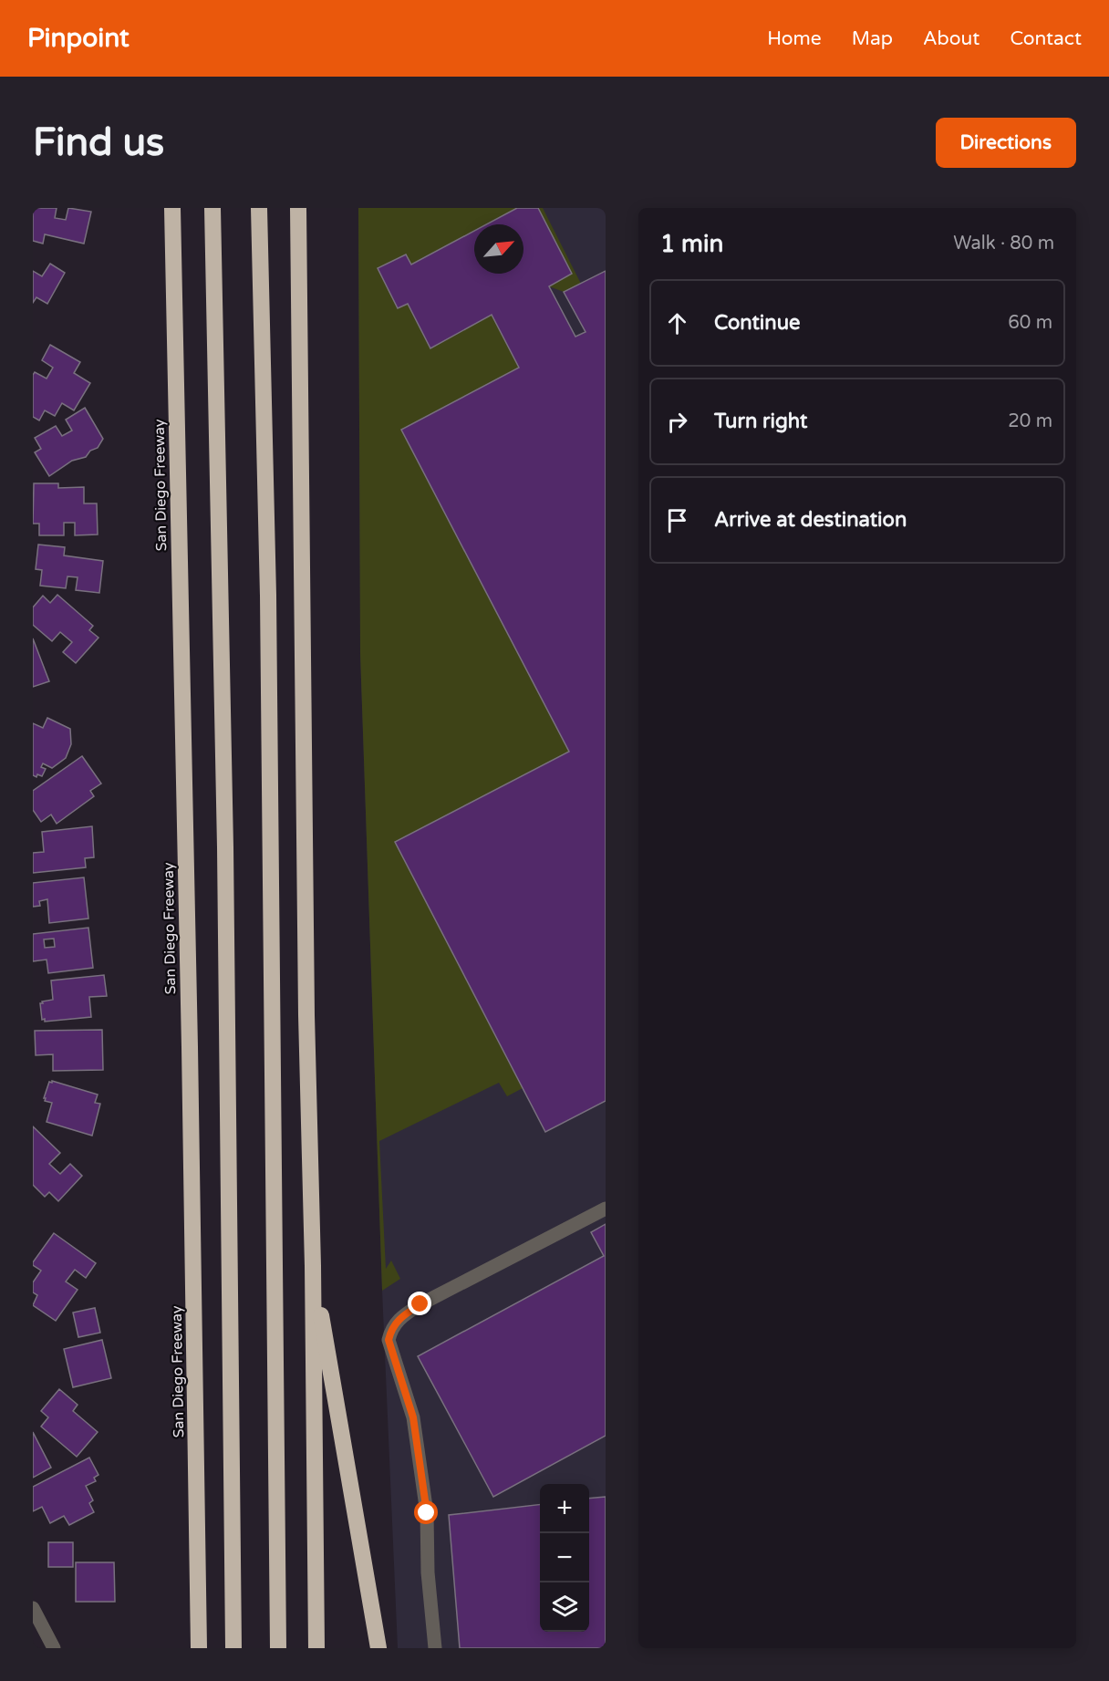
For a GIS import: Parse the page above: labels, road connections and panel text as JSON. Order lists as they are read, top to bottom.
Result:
{
  "streets": {
    "highway": ["San Diego Freeway"]
  },
  "north": "top right",
  "page": {
    "header": "Pinpoint",
    "nav": [
      "Home",
      "Map",
      "About",
      "Contact"
    ],
    "buttons": "Directions",
    "title": "Find us",
    "heading": ["1 min", "Walk · 80 m"],
    "list": [
      ["Continue", "60 m"],
      ["Turn right", "20 m"],
      "Arrive at destination"
    ],
    "map_buttons": ["+", "−"]
  }
}
